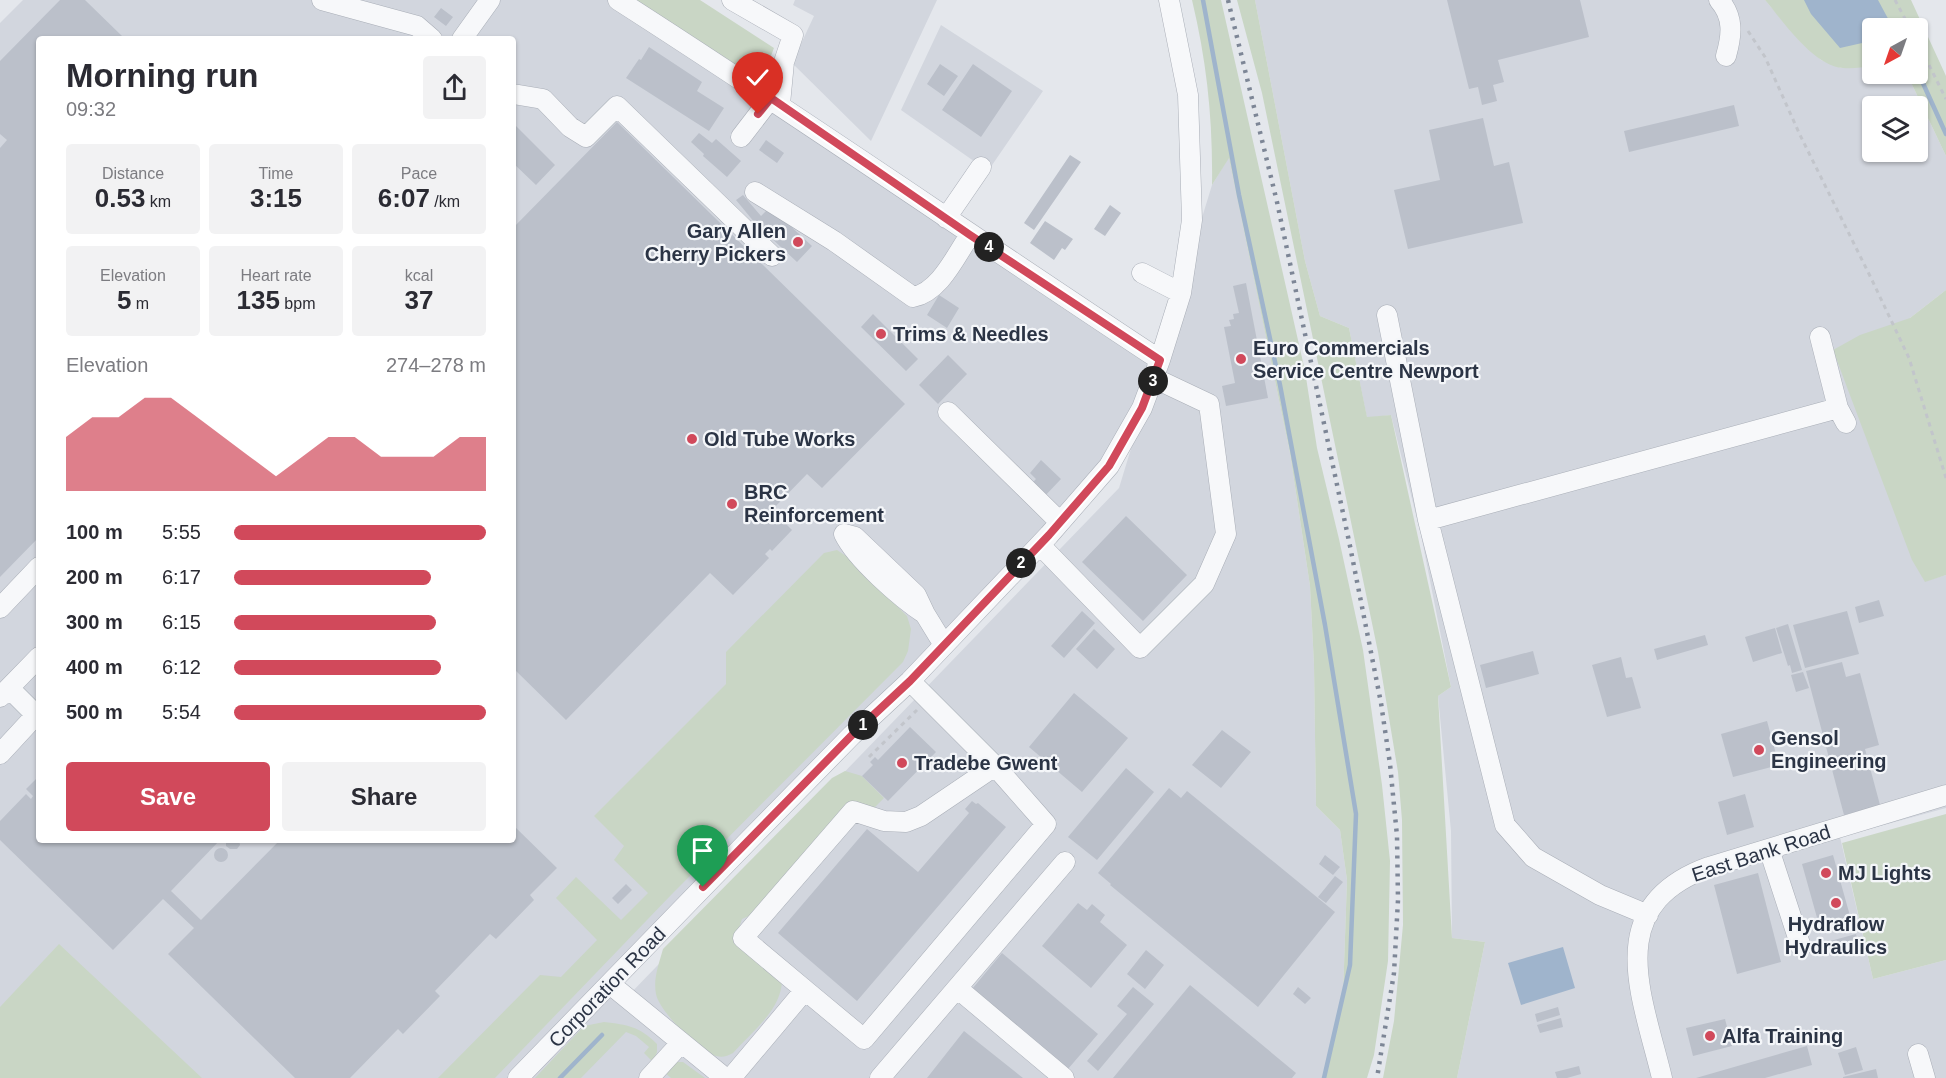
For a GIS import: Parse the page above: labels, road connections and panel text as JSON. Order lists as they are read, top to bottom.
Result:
{
  "streets": {
    "street": ["East Bank Road", "Corporation Road"]
  },
  "places": [
    "Gary Allen Cherry Pickers",
    "Trims & Needles",
    "Euro Commercials Service Centre Newport",
    "Old Tube Works",
    "BRC Reinforcement",
    "Gensol Engineering",
    "Tradebe Gwent",
    "MJ Lights",
    "Hydraflow Hydraulics",
    "Alfa Training"
  ],
  "north": "bottom left",
  "page": {
    "heading": ["Morning run", "09:32"],
    "stats": [
      ["Distance", "0.53 km"],
      ["Time", "3:15"],
      ["Pace", "6:07 /km"],
      ["Elevation", "5 m"],
      ["Heart rate", "135 bpm"],
      ["kcal", "37"]
    ],
    "pins": [
      "4",
      "3",
      "2",
      "1"
    ],
    "chart": ["Elevation", "274–278 m"],
    "list": [
      {
        "name": "100 m",
        "note": "5:55"
      },
      {
        "name": "200 m",
        "note": "6:17"
      },
      {
        "name": "300 m",
        "note": "6:15"
      },
      {
        "name": "400 m",
        "note": "6:12"
      },
      {
        "name": "500 m",
        "note": "5:54"
      }
    ],
    "buttons": ["Save", "Share"]
  }
}
